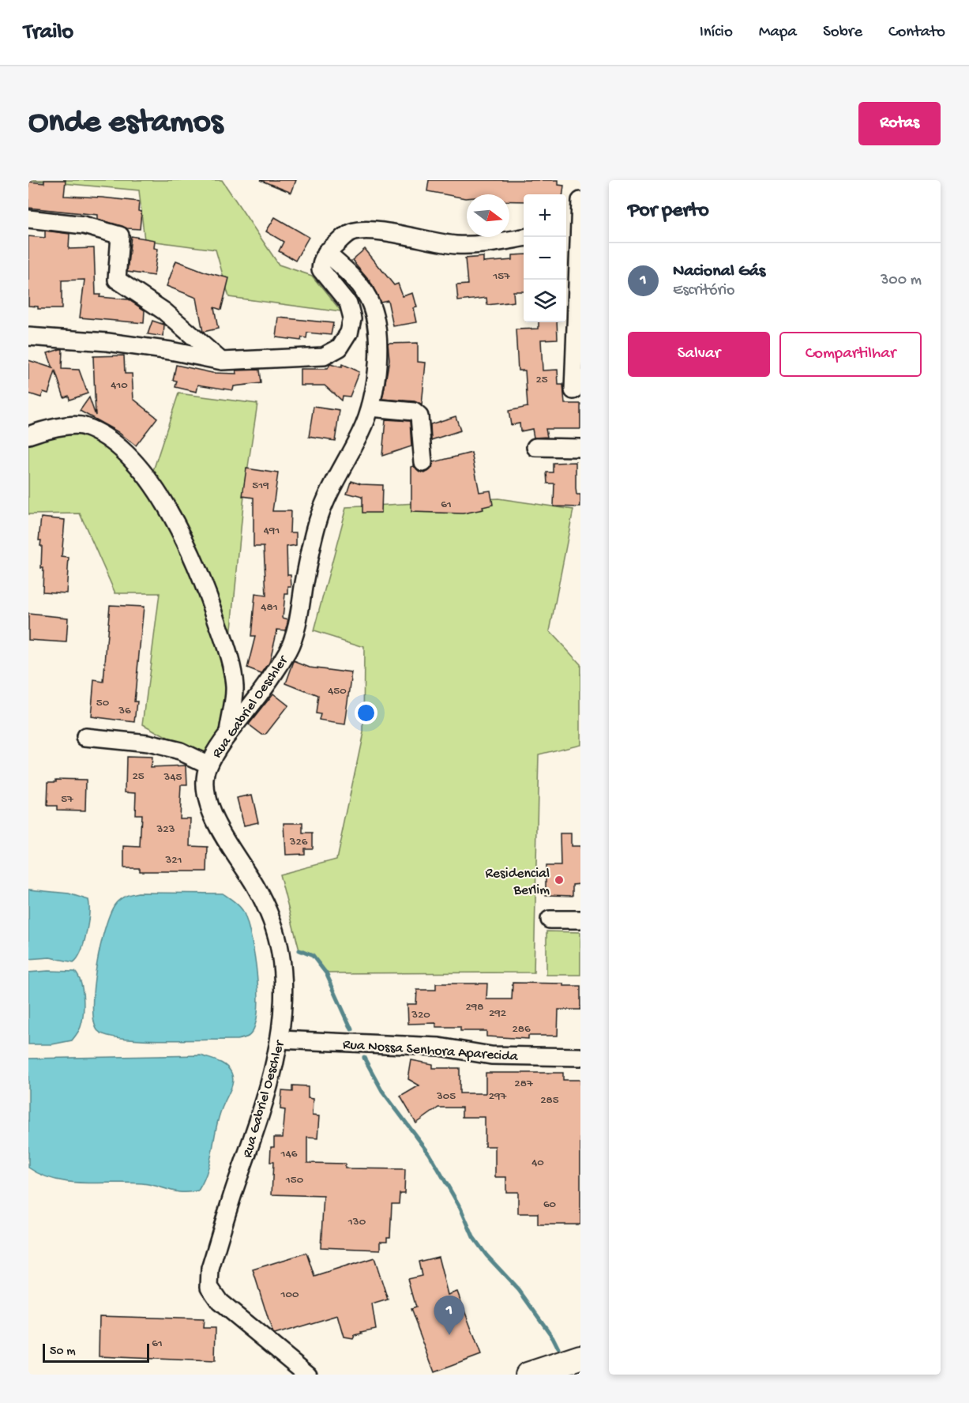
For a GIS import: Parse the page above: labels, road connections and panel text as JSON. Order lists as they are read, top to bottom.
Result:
{
  "streets": {
    "street": ["Rua Gabriel Oeschler", "Rua Nossa Senhora Aparecida"]
  },
  "crossings": [
    ["Rua Gabriel Oeschler", "Rua Nossa Senhora Aparecida"]
  ],
  "places": ["Residencial Berlim"],
  "house_numbers": [
    "157",
    "25",
    "410",
    "519",
    "61",
    "491",
    "481",
    "450",
    "50",
    "36",
    "25",
    "345",
    "57",
    "323",
    "326",
    "321",
    "298",
    "292",
    "320",
    "286",
    "287",
    "305",
    "297",
    "285",
    "146",
    "40",
    "150",
    "60",
    "130",
    "100",
    "61"
  ],
  "scale_bar": "50 m",
  "north": "right",
  "page": {
    "header": "Trailo",
    "nav": [
      "Início",
      "Mapa",
      "Sobre",
      "Contato"
    ],
    "buttons": [
      "Rotas",
      ["Salvar", "Compartilhar"]
    ],
    "title": "Onde estamos",
    "heading": "Por perto",
    "map_buttons": ["+", "−"],
    "list": [
      {
        "mark": "1",
        "name": "Nacional Gás",
        "note": "Escritório",
        "value": "300 m"
      }
    ],
    "pins": "1",
    "scale": "50 m"
  }
}
